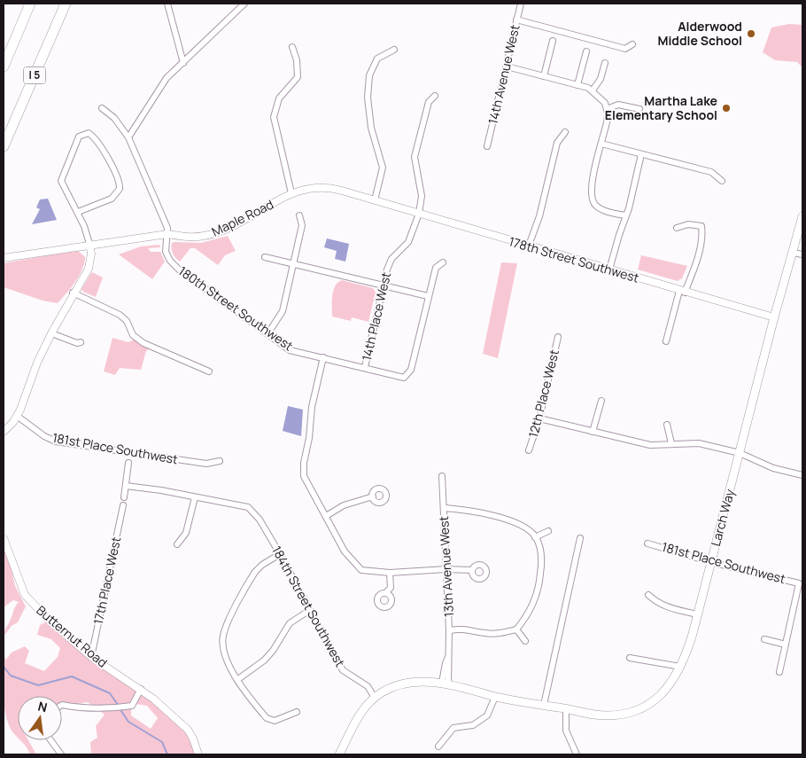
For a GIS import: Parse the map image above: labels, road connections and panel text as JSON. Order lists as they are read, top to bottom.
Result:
{
  "streets": {
    "highway": ["I 5"],
    "main road": ["Larch Way"],
    "street": [
      "14th Avenue West",
      "Maple Road",
      "178th Street Southwest",
      "180th Street Southwest",
      "14th Place West",
      "12th Place West",
      "181st Place Southwest",
      "13th Avenue West",
      "17th Place West",
      "184th Street Southwest",
      "Butternut Road"
    ]
  },
  "crossings": [
    ["Maple Road", "178th Street Southwest"],
    ["Maple Road", "180th Street Southwest"],
    ["178th Street Southwest", "14th Place West"],
    ["178th Street Southwest", "Larch Way"],
    ["180th Street Southwest", "14th Place West"],
    ["181st Place Southwest", "Larch Way"],
    ["Larch Way", "13th Avenue West"],
    ["Larch Way", "184th Street Southwest"],
    ["17th Place West", "Butternut Road"]
  ],
  "places": ["Alderwood Middle School", "Martha Lake Elementary School"],
  "north": "top"
}
